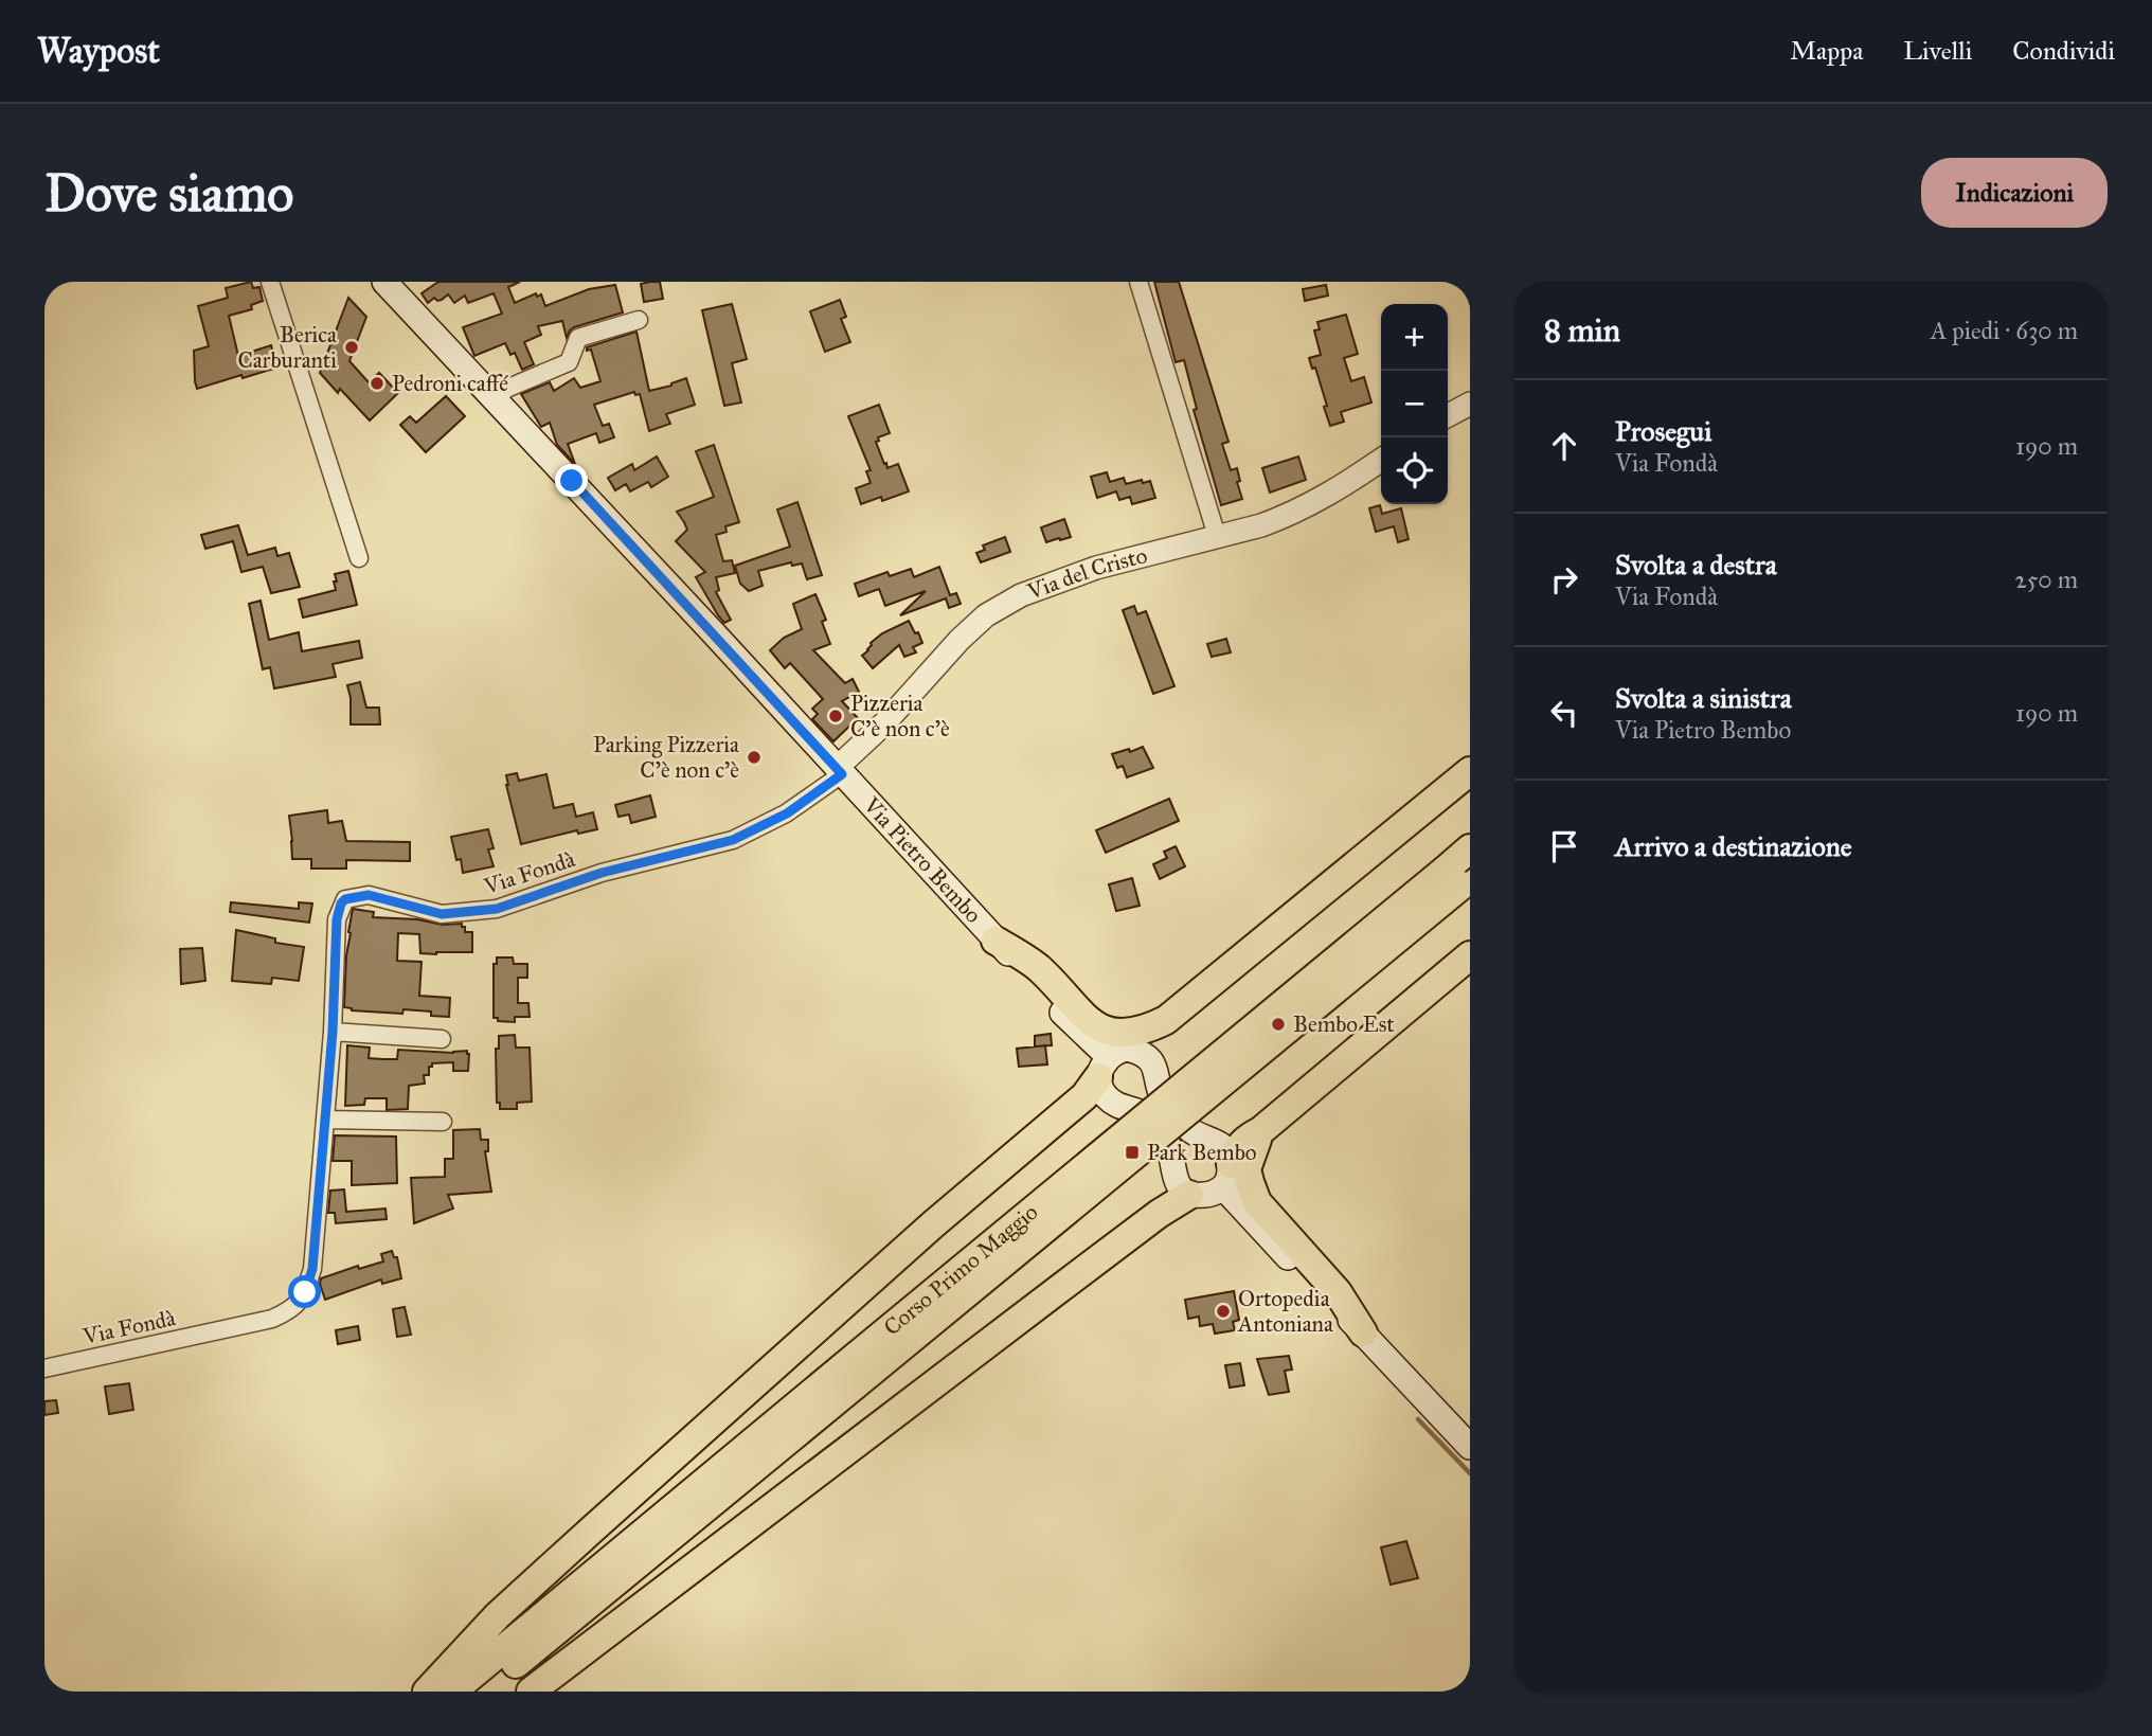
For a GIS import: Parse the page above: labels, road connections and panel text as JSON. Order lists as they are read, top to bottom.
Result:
{
  "streets": {
    "highway": ["Corso Primo Maggio"],
    "main road": ["Via Pietro Bembo"],
    "street": ["Via del Cristo", "Via Fondà"]
  },
  "crossings": [
    ["Via del Cristo", "Via Pietro Bembo"],
    ["Via del Cristo", "Via Fondà"],
    ["Via Pietro Bembo", "Via Fondà"]
  ],
  "places": {
    "other": [
      "Berica Carburanti",
      "Pedroni caffé",
      "Pizzeria C'è non c'è",
      "Parking Pizzeria C'è non c'è",
      "Bembo Est",
      "Ortopedia Antoniana"
    ],
    "transit": ["Park Bembo"]
  },
  "page": {
    "header": "Waypost",
    "nav": ["Mappa", "Livelli", "Condividi"],
    "buttons": "Indicazioni",
    "title": "Dove siamo",
    "heading": ["8 min", "A piedi · 630 m"],
    "map_buttons": ["+", "−"],
    "list": [
      ["Prosegui", "Via Fondà", "190 m"],
      ["Svolta a destra", "Via Fondà", "250 m"],
      ["Svolta a sinistra", "Via Pietro Bembo", "190 m"],
      "Arrivo a destinazione"
    ]
  }
}
